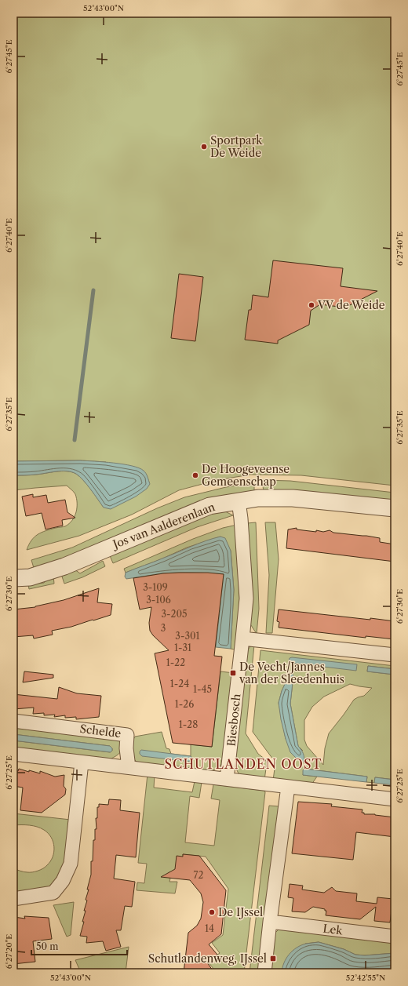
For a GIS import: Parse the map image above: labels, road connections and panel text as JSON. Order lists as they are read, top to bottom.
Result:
{
  "streets": {
    "street": [
      "Jos van Aalderenlaan",
      "Biesbosch",
      "Schelde",
      "Lek"
    ]
  },
  "crossings": [
    ["Jos van Aalderenlaan", "Biesbosch"]
  ],
  "districts": ["SCHUTLANDEN OOST"],
  "places": {
    "other": [
      "Sportpark De Weide",
      "VV de Weide",
      "De Hoogeveense Gemeenschap",
      "De IJssel"
    ],
    "transit": ["De Vecht/Jannes van der Sleedenhuis", "Schutlandenweg, IJssel"]
  },
  "house_numbers": [
    "3-109",
    "3-106",
    "3-205",
    "3",
    "3-301",
    "1-31",
    "1-22",
    "1-24",
    "1-45",
    "1-26",
    "1-28",
    "72",
    "14"
  ],
  "scale_bar": "50 m",
  "coordinates": [
    "52°43'00\"N",
    "6°27'45\"E",
    "6°27'40\"E",
    "6°27'35\"E",
    "6°27'30\"E",
    "6°27'25\"E",
    "6°27'20\"E",
    "52°42'55\"N"
  ]
}
